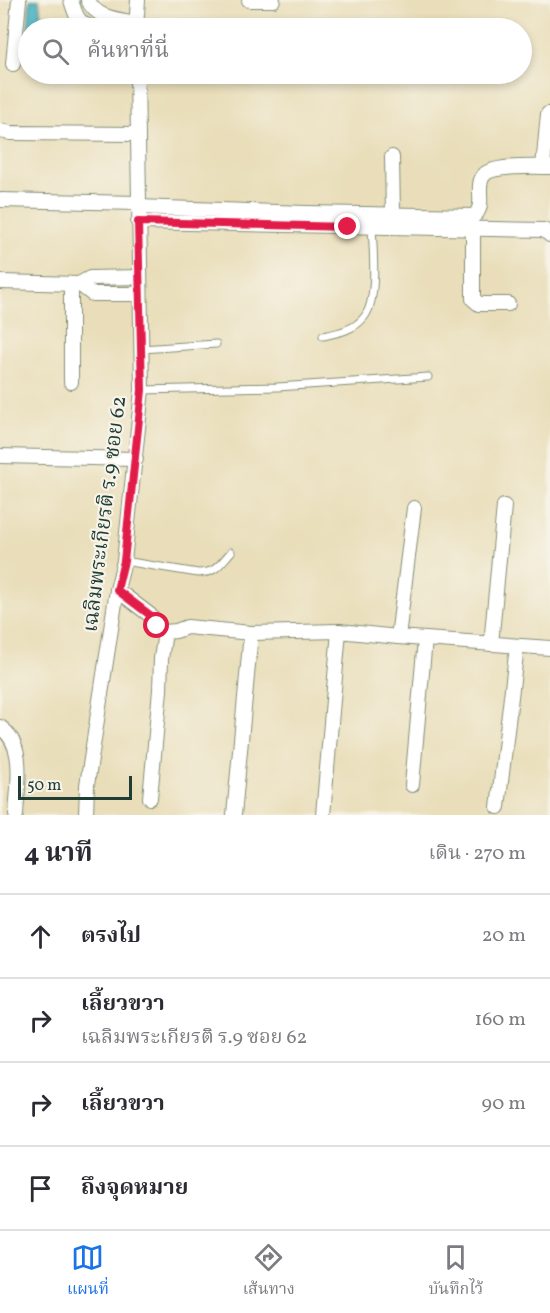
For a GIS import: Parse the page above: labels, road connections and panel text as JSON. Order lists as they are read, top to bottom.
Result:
{
  "streets": {
    "street": ["เฉลิมพระเกียรติ ร.9 ซอย 62"]
  },
  "scale_bar": "50 m",
  "page": {
    "search": "ค้นหาที่นี่",
    "scale": "50 m",
    "heading": ["4 นาที", "เดิน · 270 m"],
    "list": [
      ["ตรงไป", "20 m"],
      ["เลี้ยวขวา", "เฉลิมพระเกียรติ ร.9 ซอย 62", "160 m"],
      ["เลี้ยวขวา", "90 m"],
      "ถึงจุดหมาย"
    ],
    "nav": ["แผนที่", "เส้นทาง", "บันทึกไว้"]
  }
}
